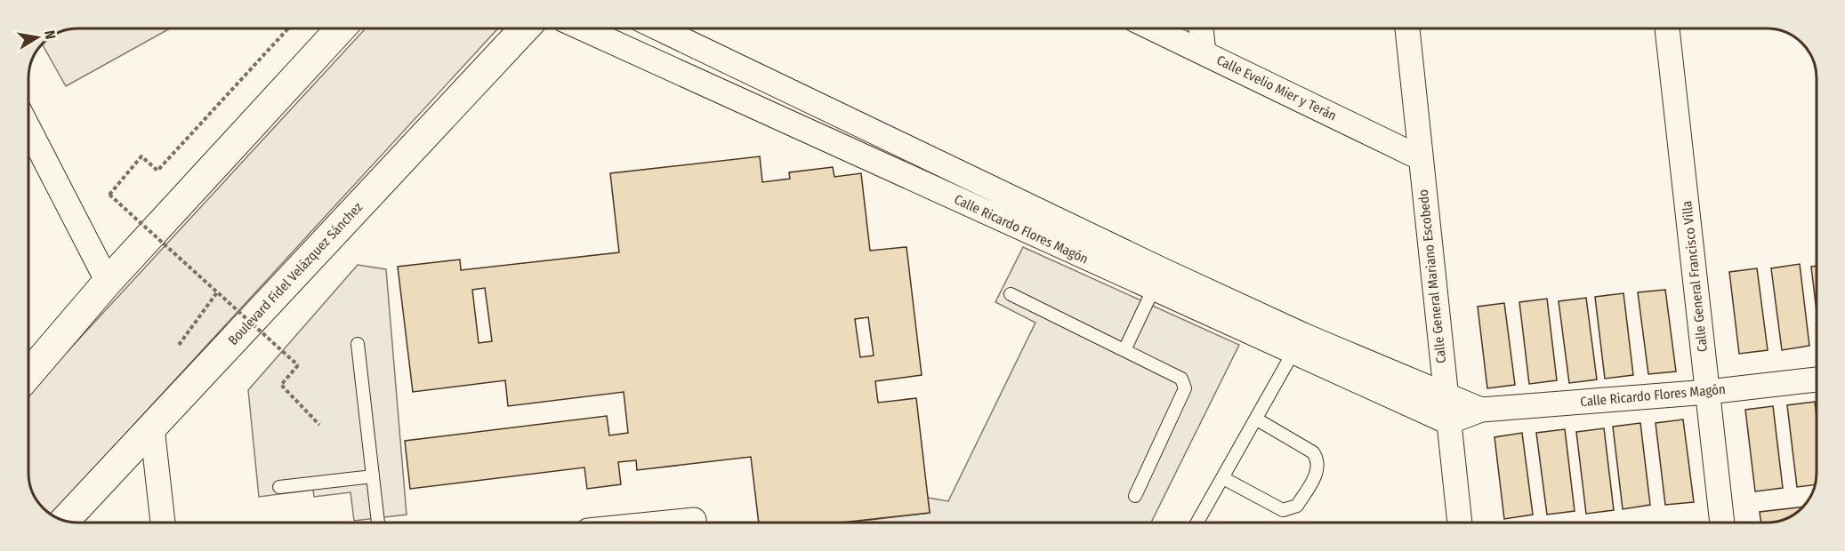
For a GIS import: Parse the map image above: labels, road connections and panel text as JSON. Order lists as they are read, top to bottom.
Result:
{
  "streets": {
    "main road": ["Boulevard Fidel Velázquez Sánchez"],
    "street": [
      "Calle Evelio Mier y Terán",
      "Calle Ricardo Flores Magón",
      "Calle General Mariano Escobedo",
      "Calle General Francisco Villa"
    ]
  },
  "crossings": [
    ["Calle Evelio Mier y Terán", "Calle General Mariano Escobedo"],
    ["Calle Ricardo Flores Magón", "Calle General Mariano Escobedo"],
    ["Calle Ricardo Flores Magón", "Calle General Francisco Villa"]
  ],
  "north": "right"
}
